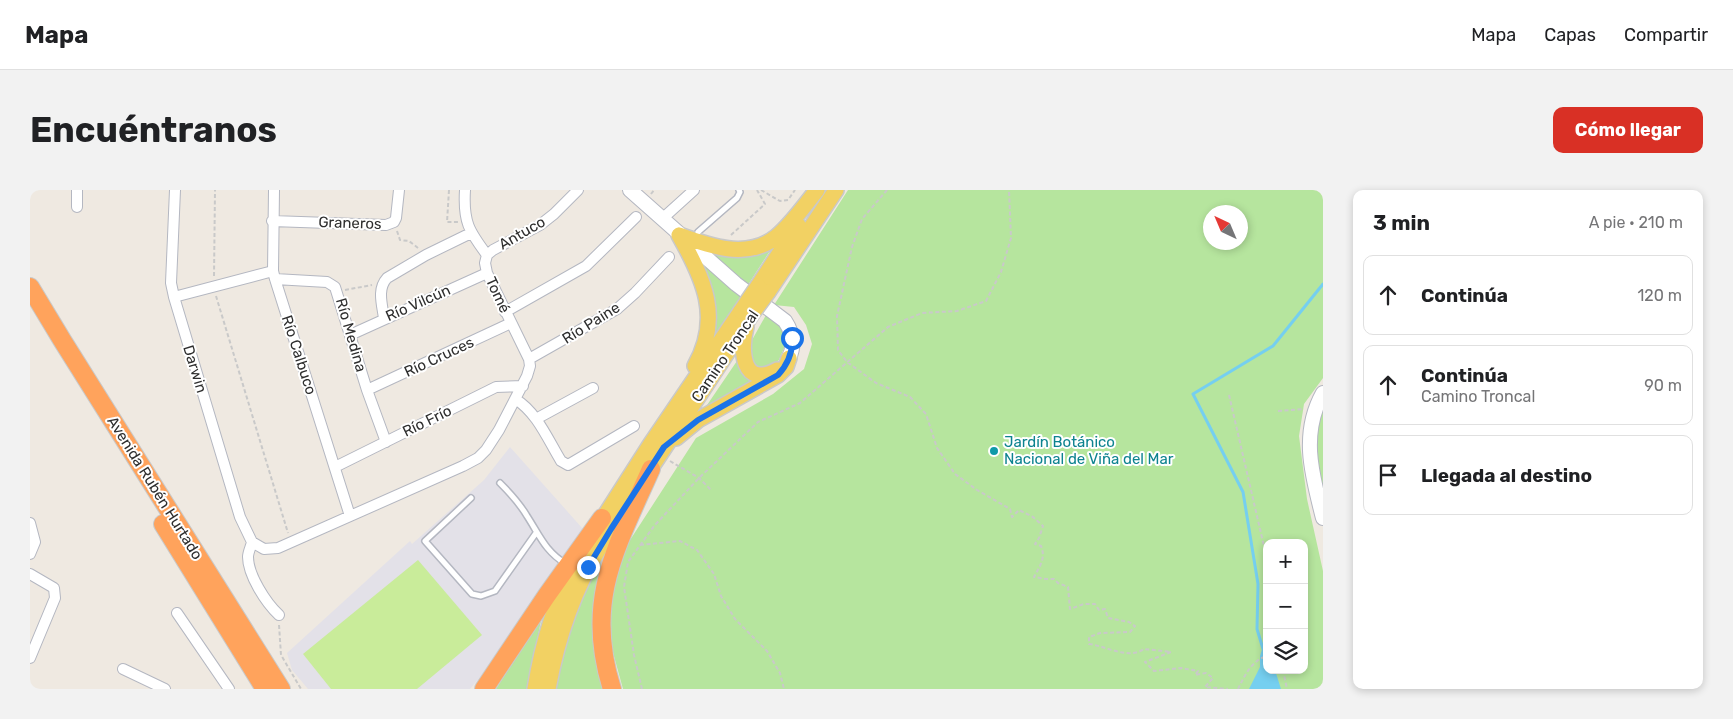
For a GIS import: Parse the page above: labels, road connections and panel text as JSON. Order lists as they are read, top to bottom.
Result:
{
  "streets": {
    "highway": ["Avenida Rubén Hurtado"],
    "main road": ["Camino Troncal"],
    "street": [
      "Graneros",
      "Antuco",
      "Tomé",
      "Río Vilcún",
      "Río Paine",
      "Río Medina",
      "Río Calbuco",
      "Río Cruces",
      "Darwin",
      "Río Frío"
    ]
  },
  "crossings": [
    ["Graneros", "Río Calbuco"],
    ["Antuco", "Tomé"],
    ["Tomé", "Río Vilcún"],
    ["Tomé", "Río Paine"],
    ["Tomé", "Río Cruces"],
    ["Río Vilcún", "Río Medina"],
    ["Río Medina", "Río Calbuco"],
    ["Río Medina", "Río Cruces"],
    ["Río Medina", "Darwin"],
    ["Río Medina", "Río Frío"],
    ["Río Calbuco", "Río Frío"]
  ],
  "places": ["Jardín Botánico Nacional de Viña del Mar"],
  "north": "top left",
  "page": {
    "header": "Mapa",
    "nav": ["Mapa", "Capas", "Compartir"],
    "buttons": "Cómo llegar",
    "title": "Encuéntranos",
    "heading": ["3 min", "A pie · 210 m"],
    "list": [
      ["Continúa", "120 m"],
      ["Continúa", "Camino Troncal", "90 m"],
      "Llegada al destino"
    ],
    "map_buttons": ["+", "−"]
  }
}
